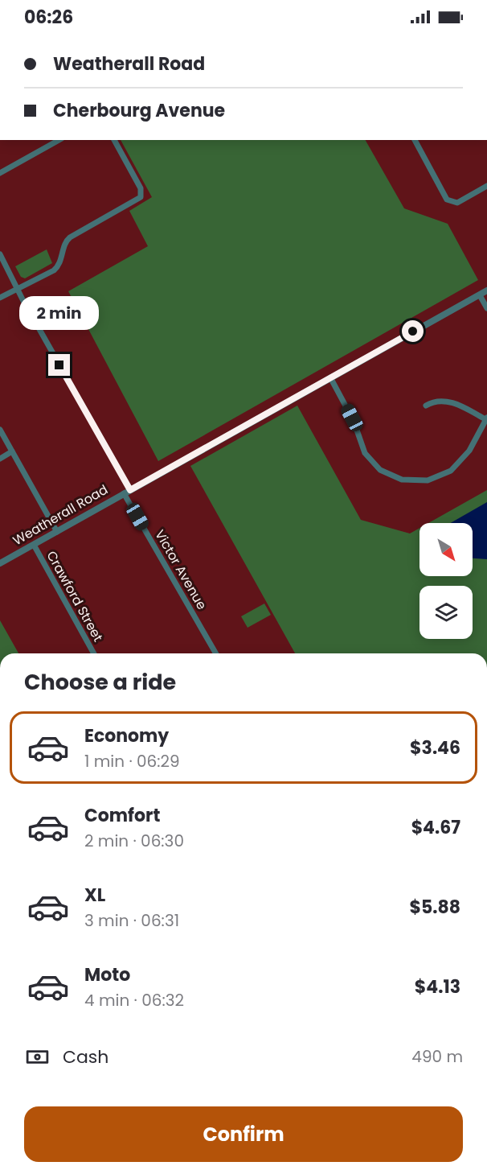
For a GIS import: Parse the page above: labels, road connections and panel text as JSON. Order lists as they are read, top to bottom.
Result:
{
  "streets": {
    "street": ["Weatherall Road", "Victor Avenue", "Crawford Street"]
  },
  "crossings": [
    ["Weatherall Road", "Victor Avenue"],
    ["Weatherall Road", "Crawford Street"]
  ],
  "north": "bottom right",
  "page": {
    "status": "06:26",
    "banner": ["Weatherall Road", "Cherbourg Avenue"],
    "bubble": "2 min",
    "heading": "Choose a ride",
    "list": [
      {
        "name": "Economy",
        "note": "1 min · 06:29",
        "value": "$3.46"
      },
      {
        "name": "Comfort",
        "note": "2 min · 06:30",
        "value": "$4.67"
      },
      {
        "name": "XL",
        "note": "3 min · 06:31",
        "value": "$5.88"
      },
      {
        "name": "Moto",
        "note": "4 min · 06:32",
        "value": "$4.13"
      }
    ],
    "pay": ["Cash", "490 m"],
    "buttons": "Confirm"
  }
}
